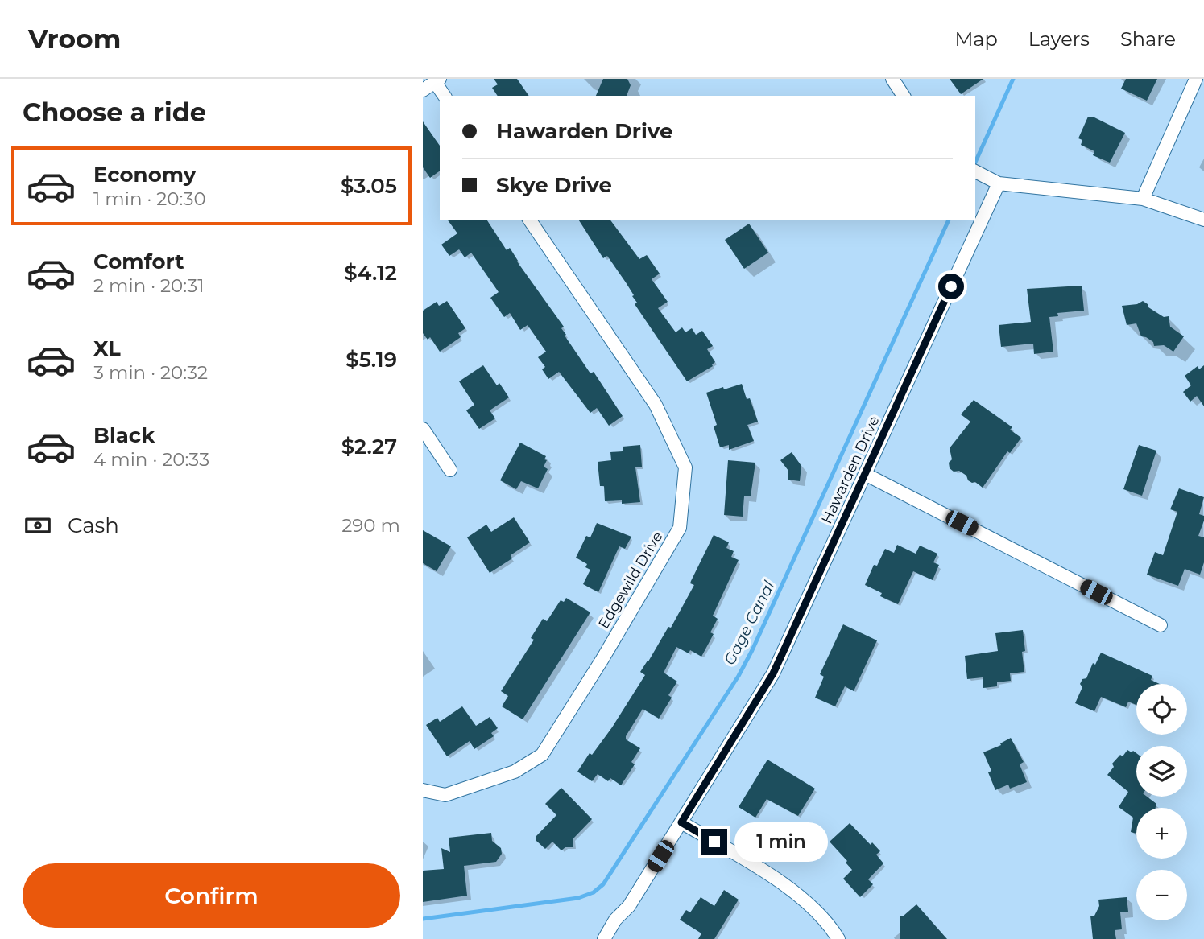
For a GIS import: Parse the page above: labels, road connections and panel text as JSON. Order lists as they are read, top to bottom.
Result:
{
  "streets": {
    "street": ["Hawarden Drive", "Edgewild Drive"]
  },
  "water": ["Gage Canal"],
  "page": {
    "header": "Vroom",
    "nav": ["Map", "Layers", "Share"],
    "heading": "Choose a ride",
    "banner": ["Hawarden Drive", "Skye Drive"],
    "list": [
      {
        "name": "Economy",
        "note": "1 min · 20:30",
        "value": "$3.05"
      },
      {
        "name": "Comfort",
        "note": "2 min · 20:31",
        "value": "$4.12"
      },
      {
        "name": "XL",
        "note": "3 min · 20:32",
        "value": "$5.19"
      },
      {
        "name": "Black",
        "note": "4 min · 20:33",
        "value": "$2.27"
      }
    ],
    "pay": ["Cash", "290 m"],
    "map_buttons": ["+", "−"],
    "bubble": "1 min",
    "buttons": "Confirm"
  }
}
